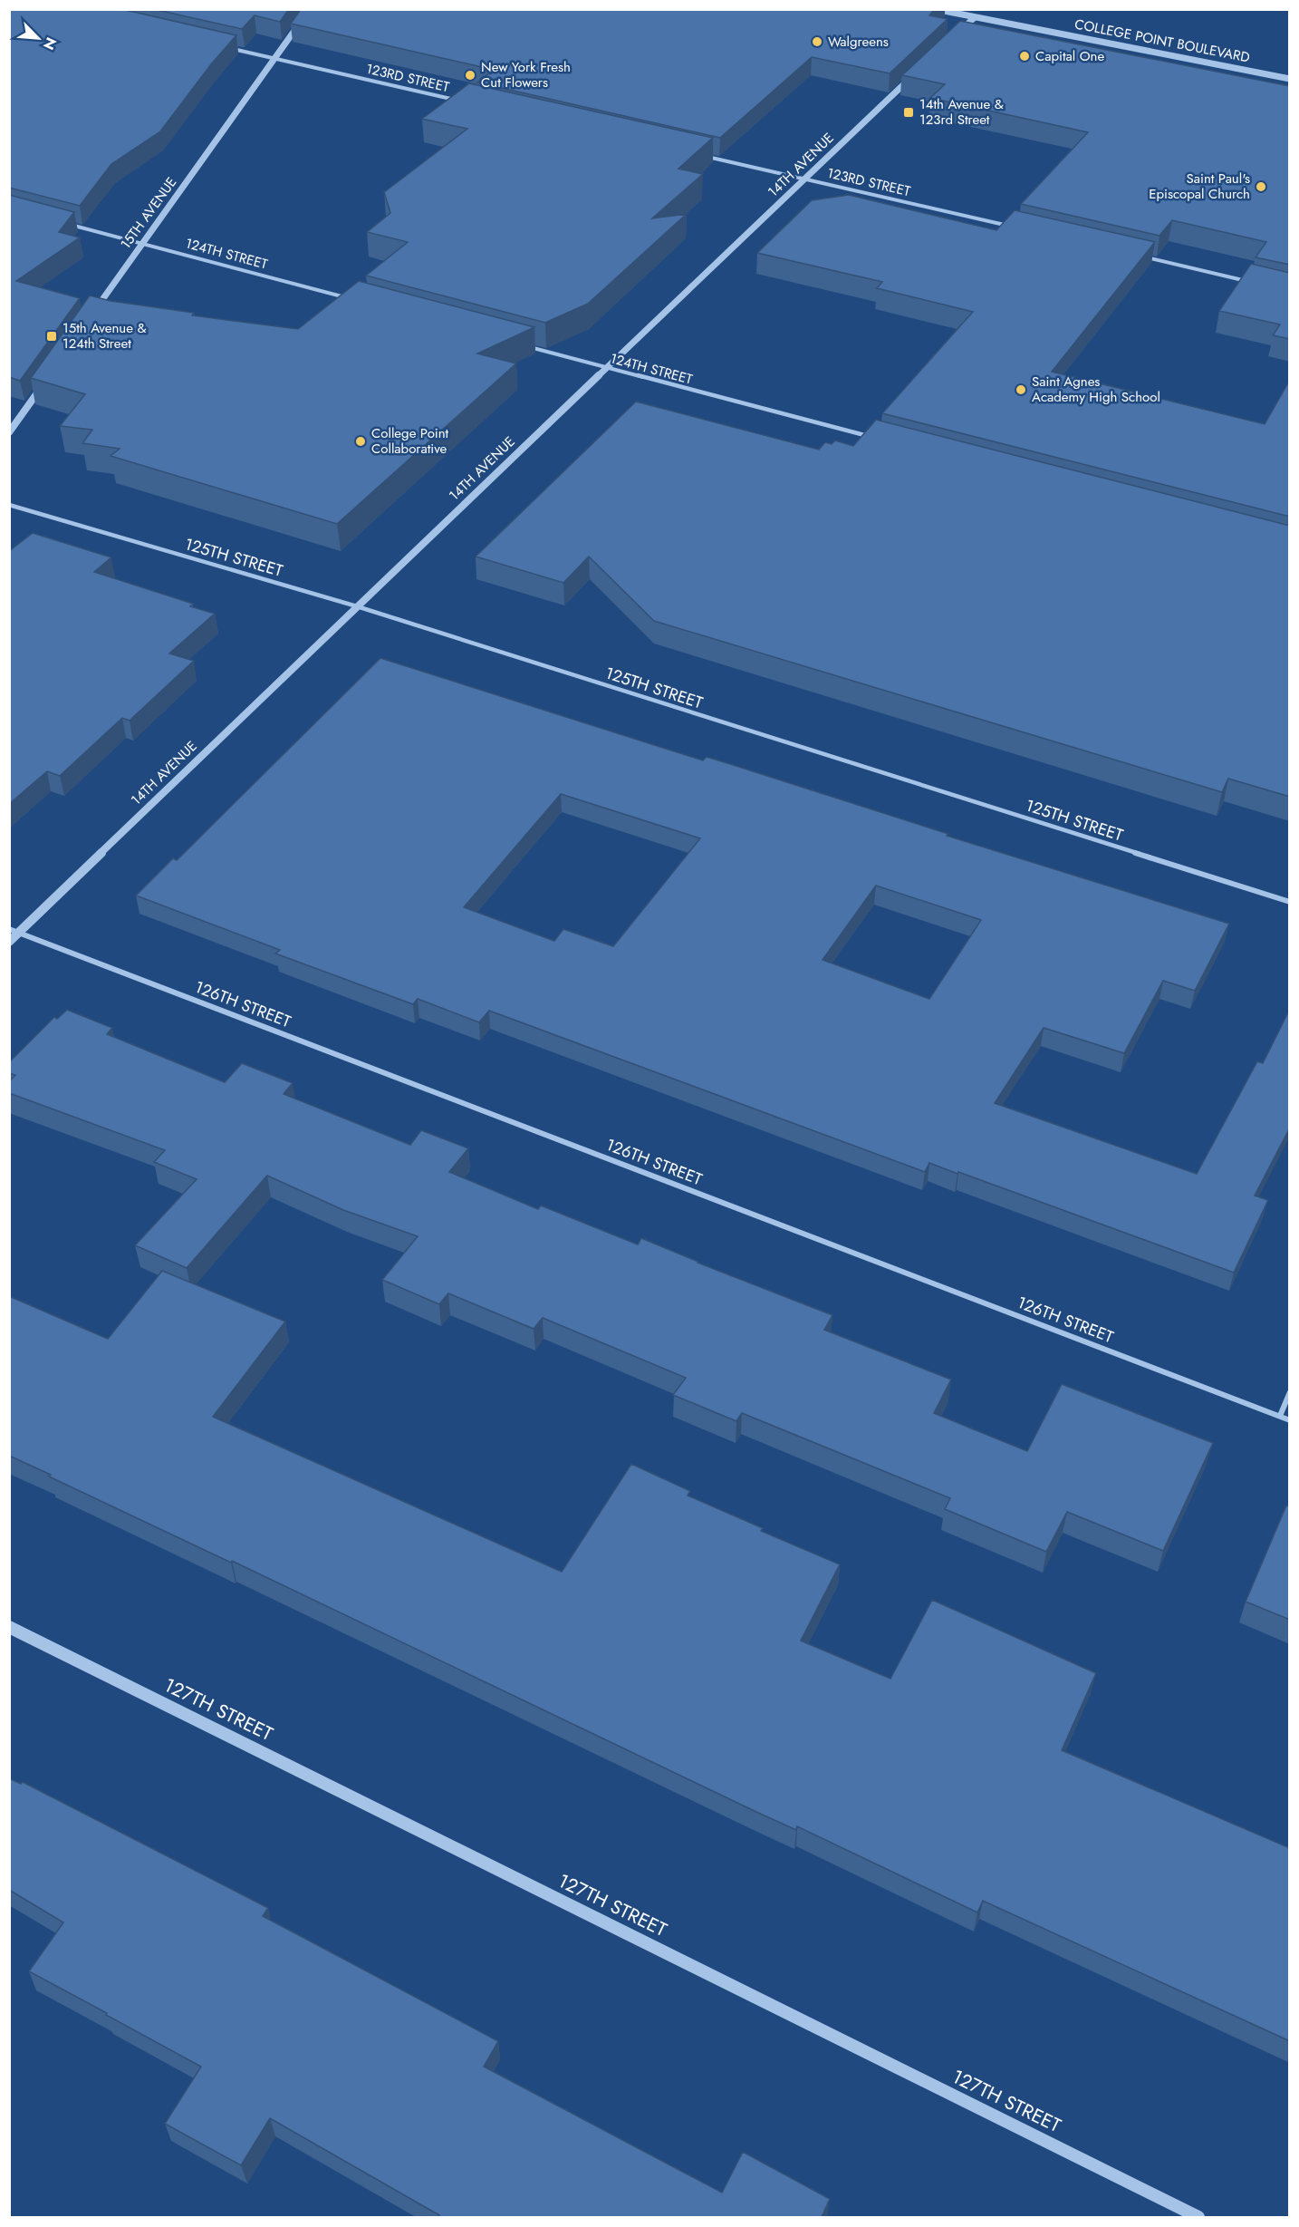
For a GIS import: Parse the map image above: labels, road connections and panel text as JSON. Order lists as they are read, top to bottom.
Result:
{
  "streets": {
    "street": [
      "COLLEGE POINT BOULEVARD",
      "123RD STREET",
      "14TH AVENUE",
      "15TH AVENUE",
      "124TH STREET",
      "125TH STREET",
      "126TH STREET",
      "127TH STREET"
    ]
  },
  "crossings": [
    ["123RD STREET", "14TH AVENUE"],
    ["123RD STREET", "15TH AVENUE"],
    ["14TH AVENUE", "124TH STREET"],
    ["14TH AVENUE", "125TH STREET"],
    ["14TH AVENUE", "126TH STREET"],
    ["15TH AVENUE", "124TH STREET"]
  ],
  "places": {
    "other": [
      "Walgreens",
      "Capital One",
      "New York Fresh Cut Flowers",
      "Saint Paul's Episcopal Church",
      "Saint Agnes Academy High School",
      "College Point Collaborative"
    ],
    "transit": ["14th Avenue & 123rd Street", "15th Avenue & 124th Street"]
  },
  "north": "bottom right"
}
